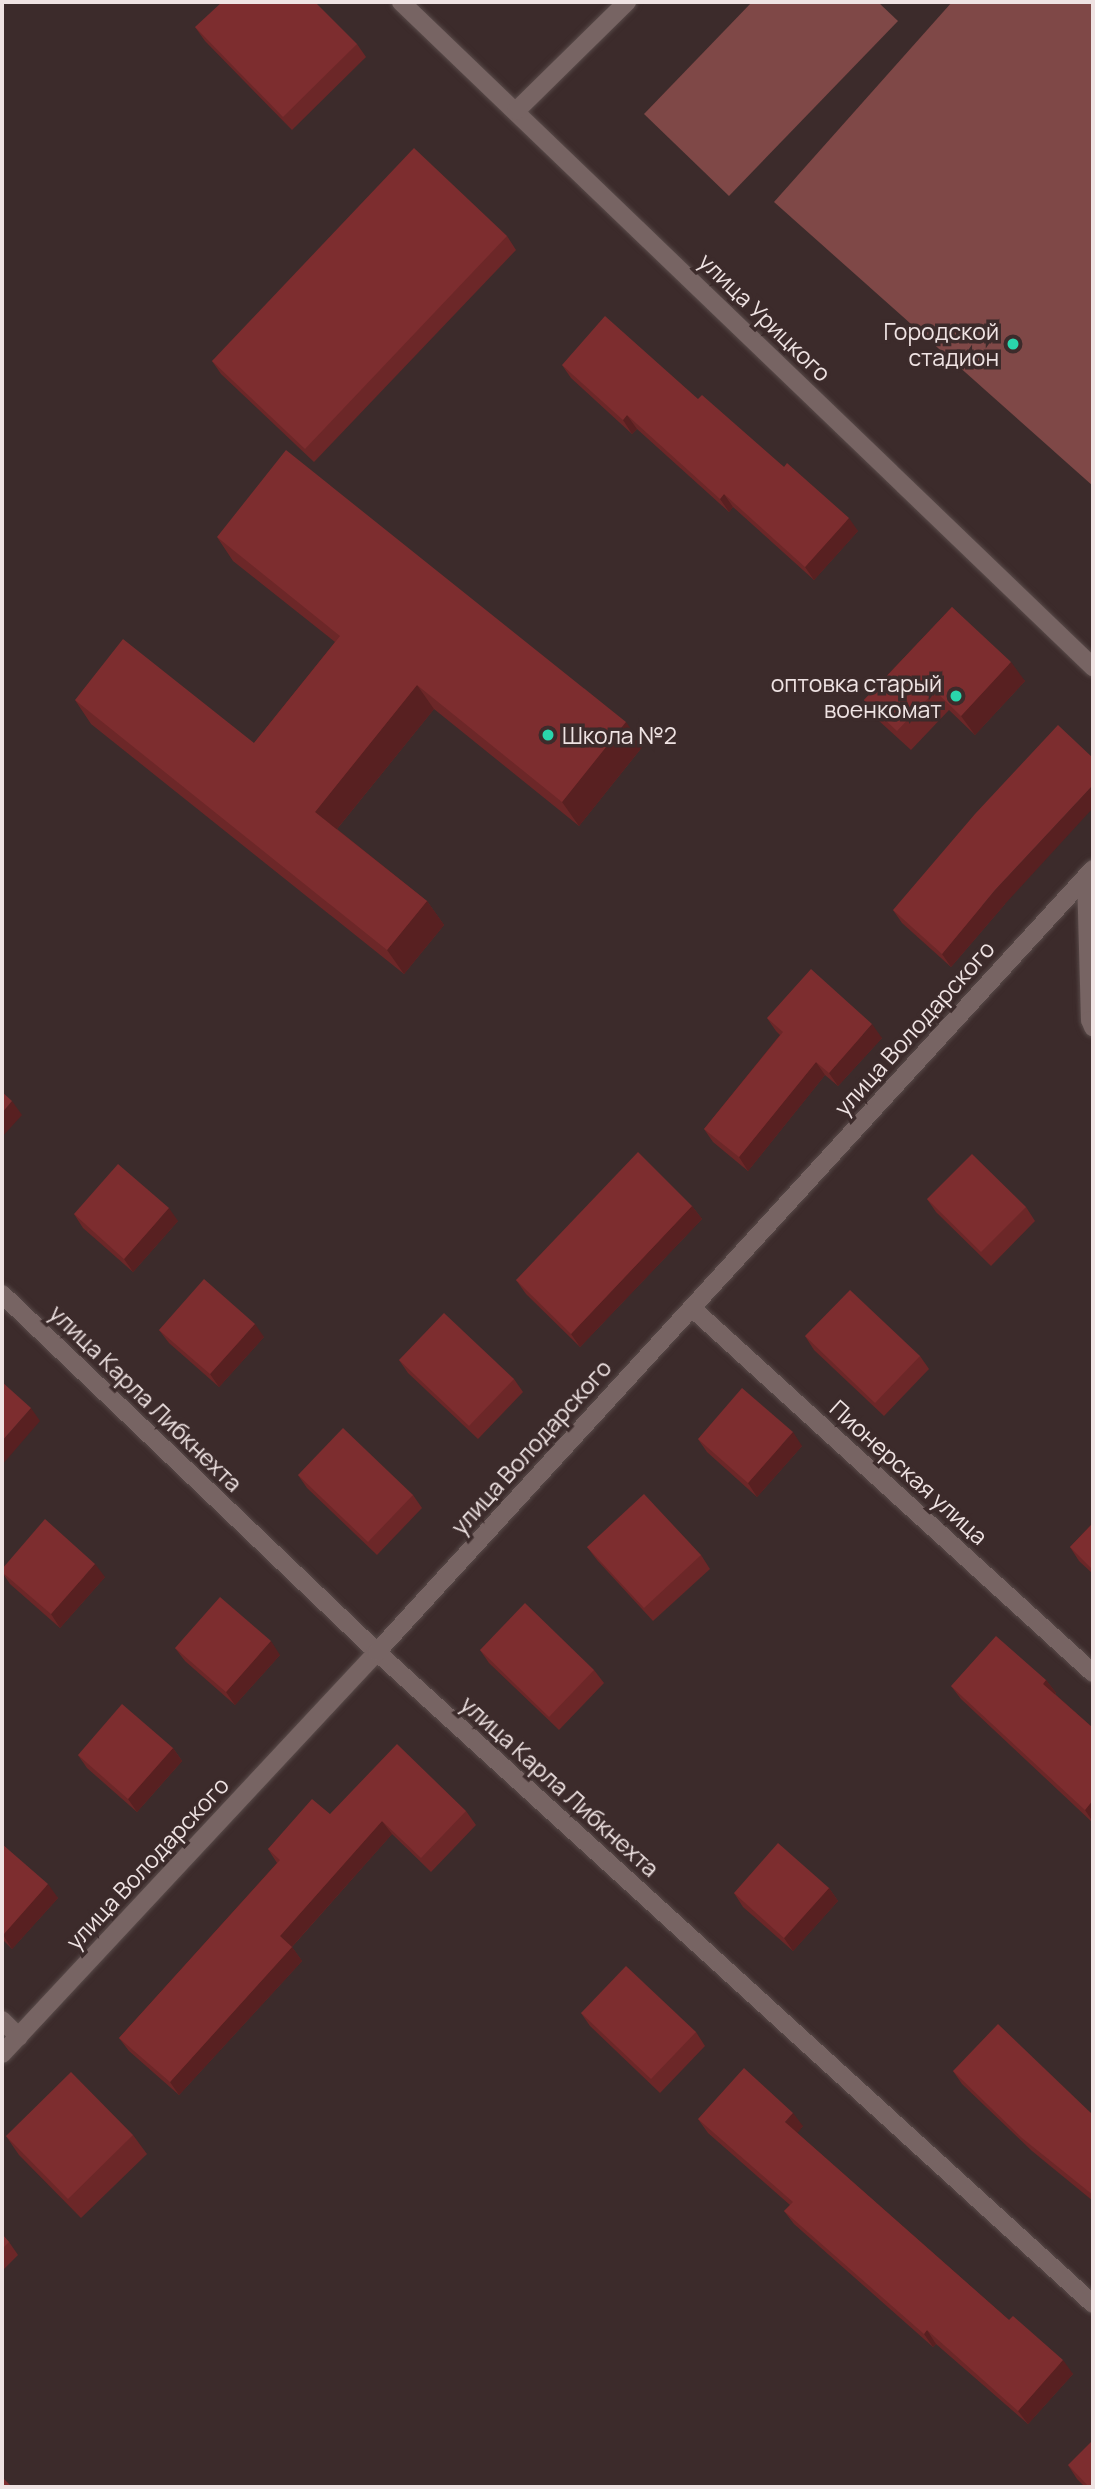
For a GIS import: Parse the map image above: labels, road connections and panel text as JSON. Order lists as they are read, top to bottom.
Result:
{
  "streets": {
    "street": [
      "улица Урицкого",
      "улица Володарского",
      "улица Карла Либкнехта",
      "Пионерская улица"
    ]
  },
  "crossings": [
    ["улица Володарского", "улица Карла Либкнехта"],
    ["улица Володарского", "Пионерская улица"]
  ],
  "places": ["Городской стадион", "оптовка старый военкомат", "Школа №2"]
}
